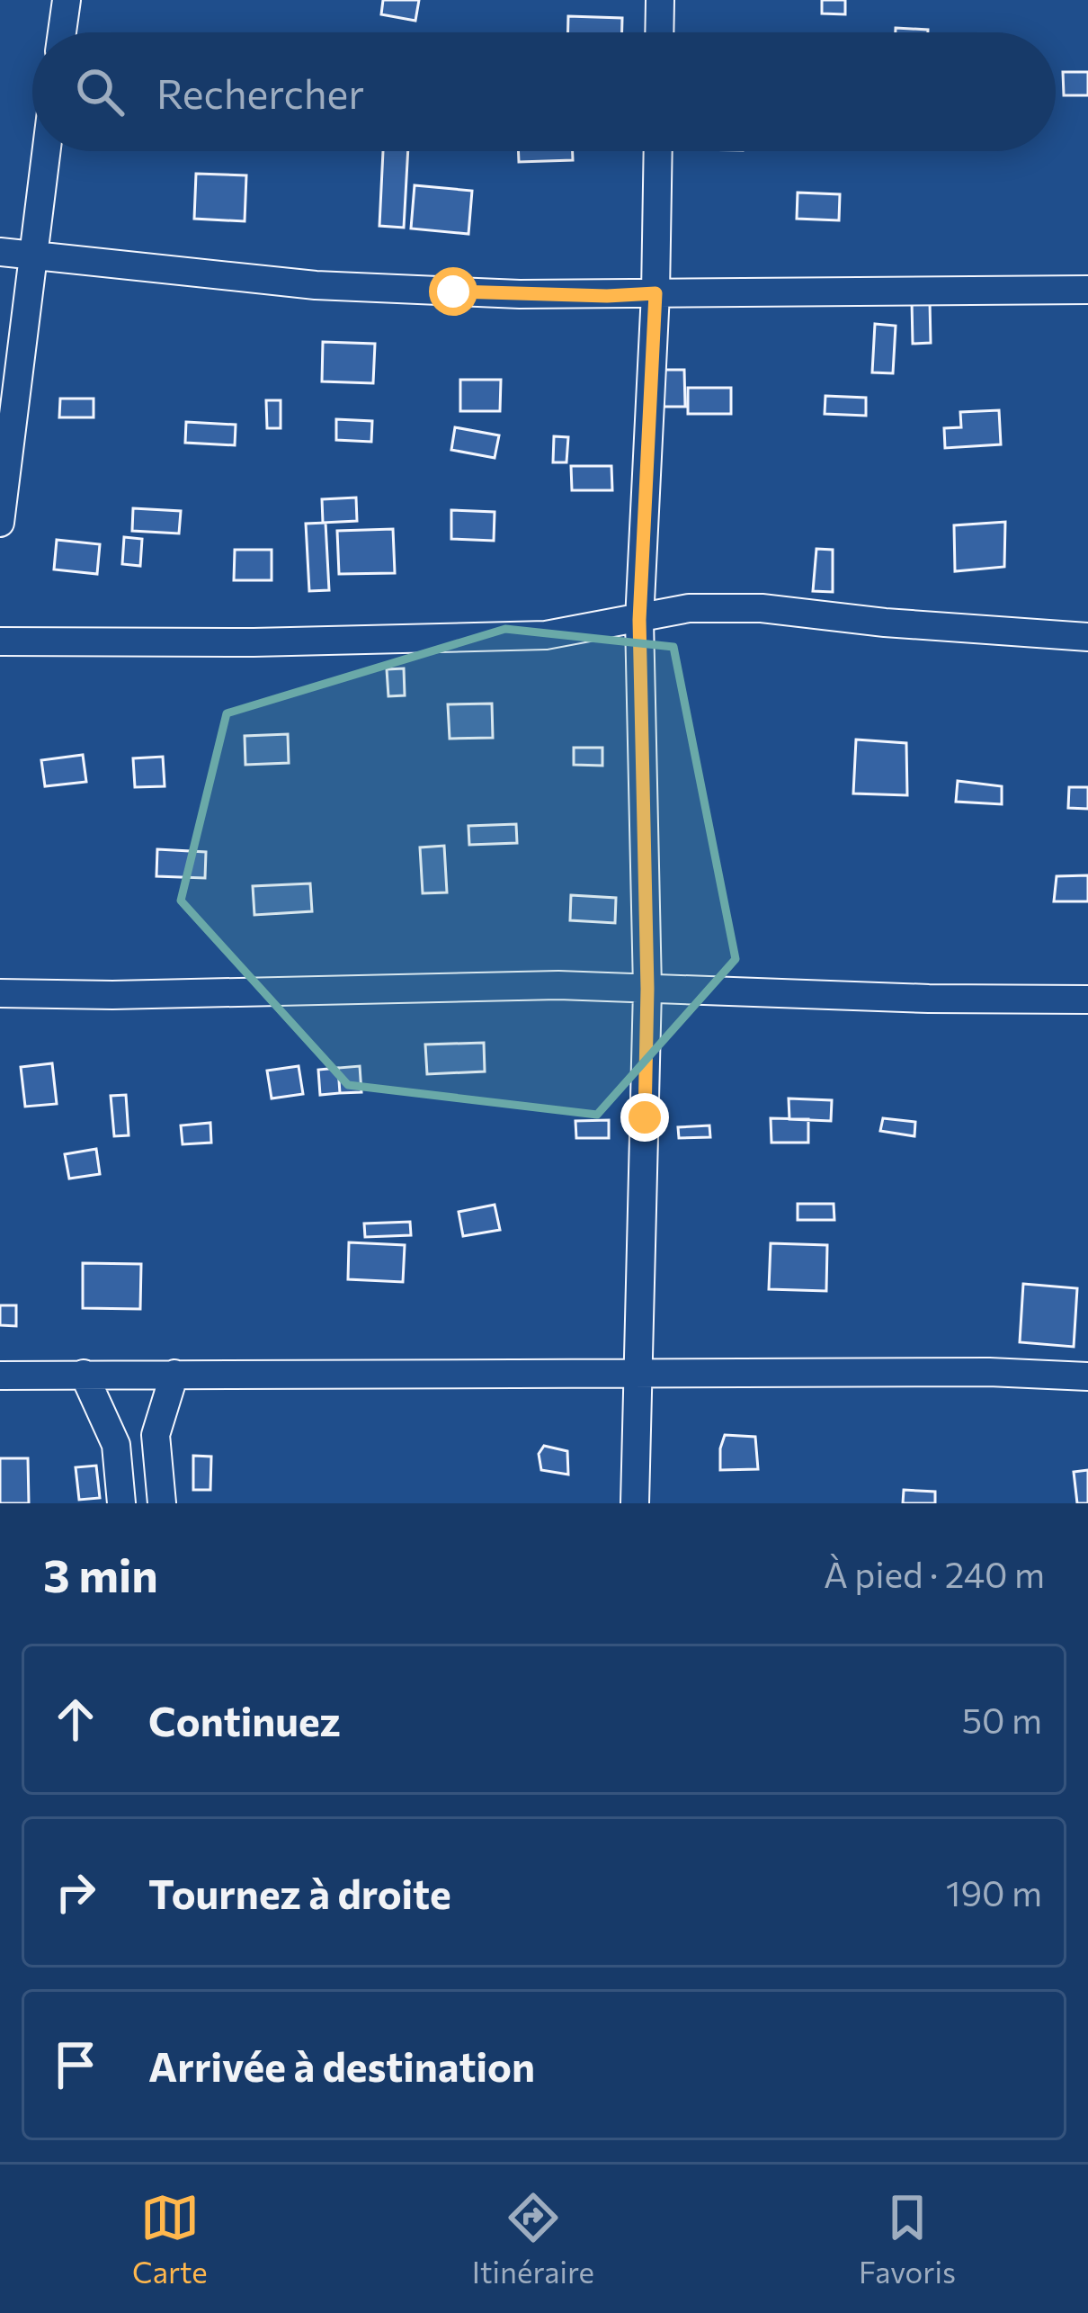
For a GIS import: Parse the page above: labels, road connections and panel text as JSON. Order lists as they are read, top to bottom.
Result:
{
  "page": {
    "search": "Rechercher",
    "heading": ["3 min", "À pied · 240 m"],
    "list": [
      ["Continuez", "50 m"],
      ["Tournez à droite", "190 m"],
      "Arrivée à destination"
    ],
    "nav": ["Carte", "Itinéraire", "Favoris"]
  }
}
